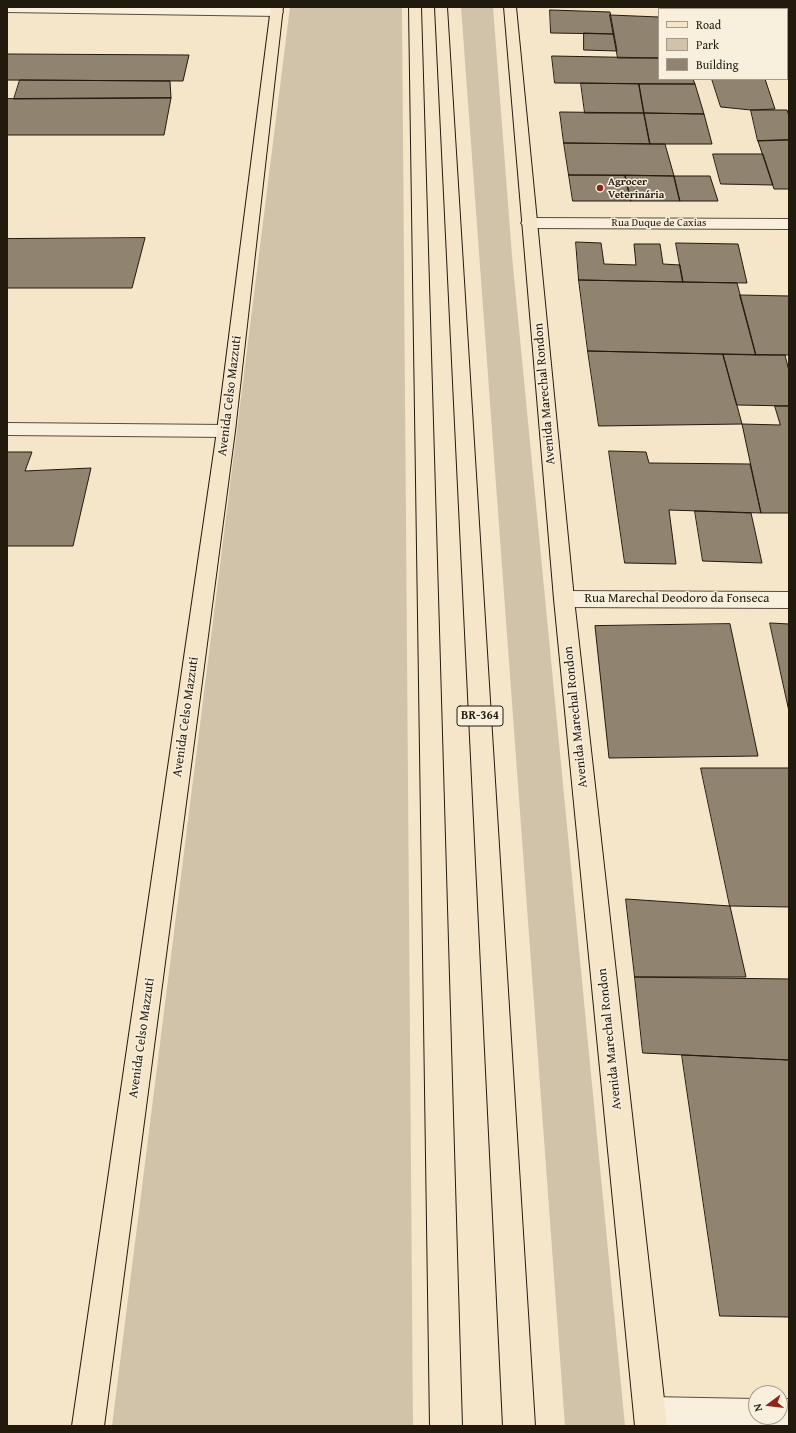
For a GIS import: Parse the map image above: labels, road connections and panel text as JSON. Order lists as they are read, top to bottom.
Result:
{
  "streets": {
    "main road": ["Avenida Marechal Rondon", "Avenida Celso Mazzuti", "BR-364"],
    "street": ["Rua Duque de Caxias", "Rua Marechal Deodoro da Fonseca"]
  },
  "crossings": [
    ["Rua Duque de Caxias", "Avenida Marechal Rondon"],
    ["Avenida Marechal Rondon", "Rua Marechal Deodoro da Fonseca"]
  ],
  "places": ["Agrocer Veterinária"],
  "legend": ["Road", "Park", "Building"],
  "north": "left"
}
